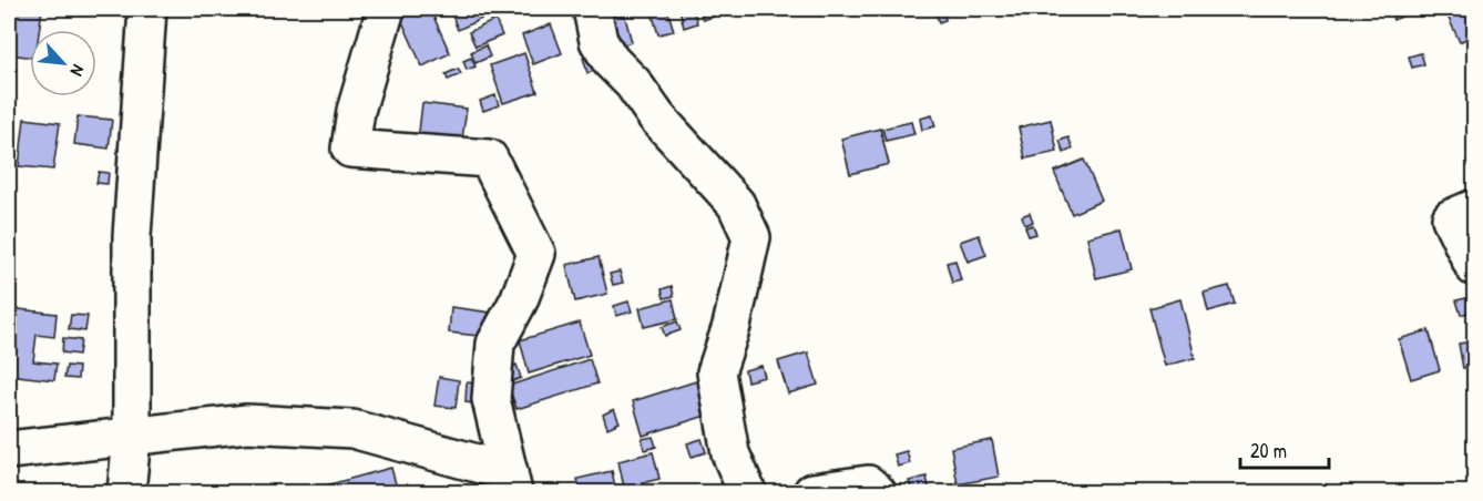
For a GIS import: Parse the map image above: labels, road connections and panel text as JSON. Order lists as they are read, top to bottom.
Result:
{
  "scale_bar": "20 m",
  "north": "bottom right"
}
